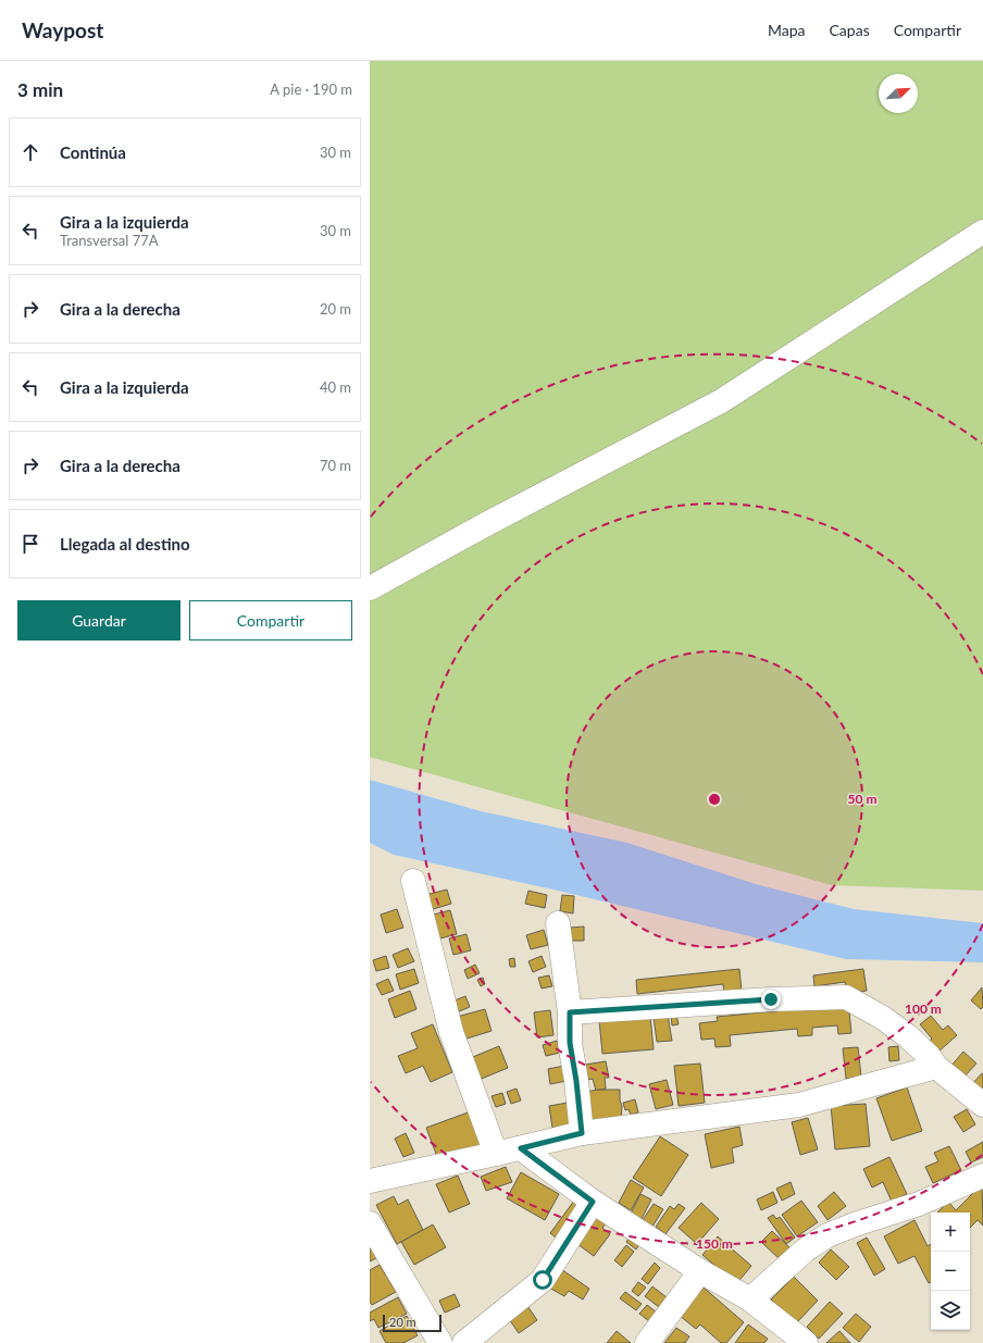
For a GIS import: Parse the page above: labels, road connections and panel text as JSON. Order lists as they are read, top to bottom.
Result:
{
  "scale_bar": "20 m",
  "north": "top right",
  "page": {
    "header": "Waypost",
    "nav": ["Mapa", "Capas", "Compartir"],
    "heading": ["3 min", "A pie · 190 m"],
    "list": [
      ["Continúa", "30 m"],
      ["Gira a la izquierda", "Transversal 77A", "30 m"],
      ["Gira a la derecha", "20 m"],
      ["Gira a la izquierda", "40 m"],
      ["Gira a la derecha", "70 m"],
      "Llegada al destino"
    ],
    "buttons": ["Guardar", "Compartir"],
    "map_buttons": ["+", "−"],
    "scale": "20 m"
  },
  "rings": ["50 m", "100 m", "150 m"]
}
